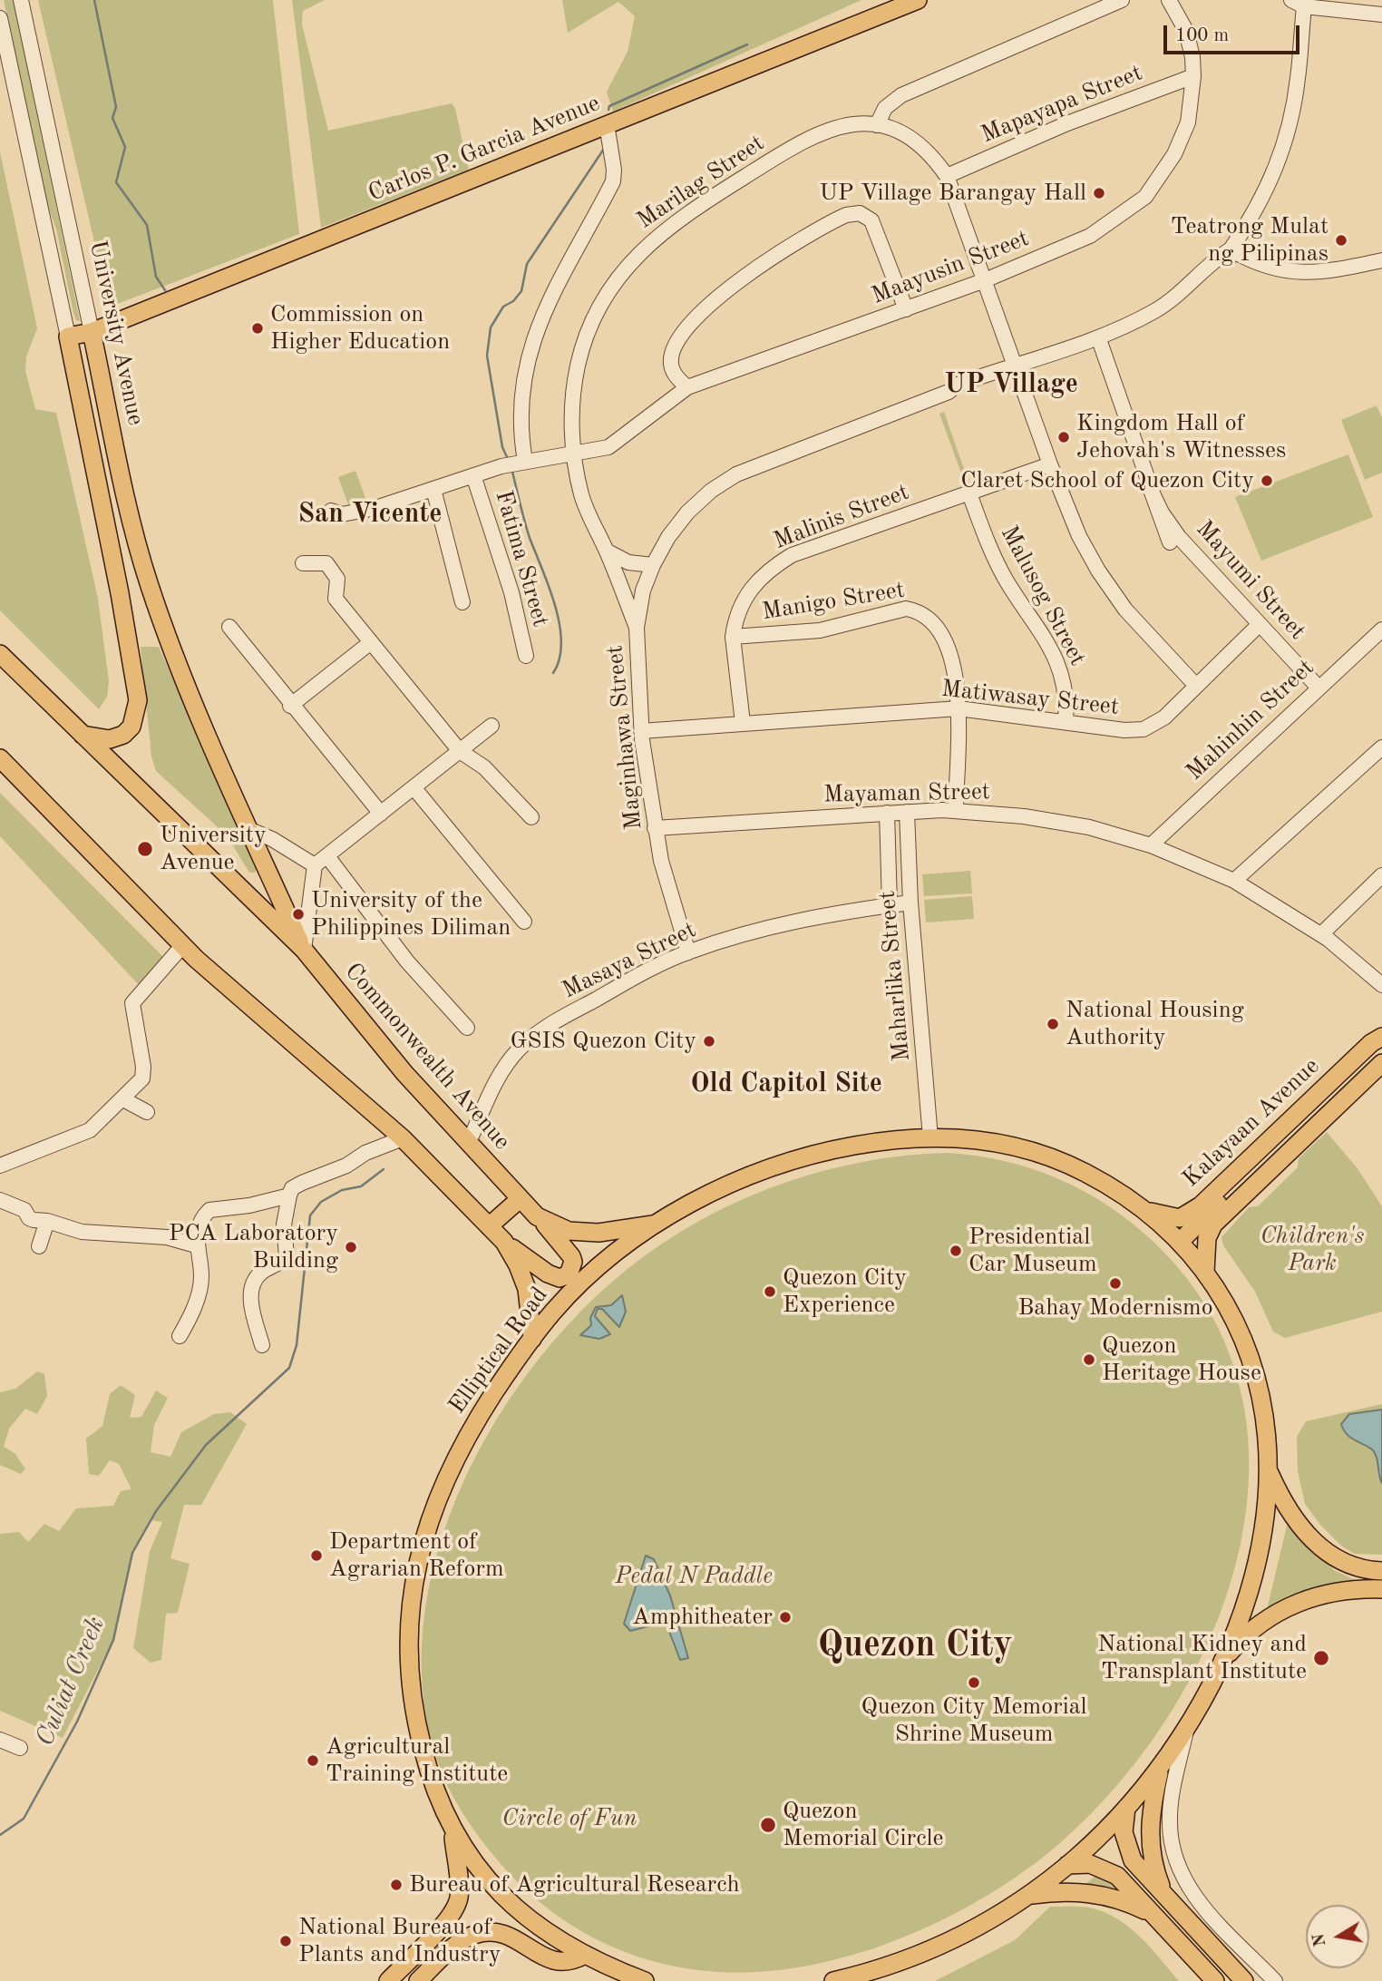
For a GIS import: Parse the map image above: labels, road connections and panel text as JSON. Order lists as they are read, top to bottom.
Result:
{
  "streets": {
    "main road": [
      "Carlos P. Garcia Avenue",
      "University Avenue",
      "Commonwealth Avenue",
      "Kalayaan Avenue",
      "Elliptical Road"
    ],
    "street": [
      "Mapayapa Street",
      "Marilag Street",
      "Maayusin Street",
      "Malinis Street",
      "Fatima Street",
      "Mayumi Street",
      "Malusog Street",
      "Manigo Street",
      "Matiwasay Street",
      "Mahinhin Street",
      "Maginhawa Street",
      "Mayaman Street",
      "Masaya Street",
      "Maharlika Street"
    ]
  },
  "crossings": [
    ["Mapayapa Street", "Maayusin Street"],
    ["Carlos P. Garcia Avenue", "University Avenue"],
    ["Marilag Street", "Maayusin Street"],
    ["Marilag Street", "Maginhawa Street"],
    ["Maayusin Street", "Fatima Street"],
    ["University Avenue", "Commonwealth Avenue"],
    ["Malinis Street", "Malusog Street"],
    ["Malinis Street", "Manigo Street"],
    ["Malinis Street", "Matiwasay Street"],
    ["Mayumi Street", "Matiwasay Street"],
    ["Mayumi Street", "Mahinhin Street"],
    ["Mayumi Street", "Maginhawa Street"],
    ["Malusog Street", "Matiwasay Street"],
    ["Manigo Street", "Matiwasay Street"],
    ["Manigo Street", "Mayaman Street"],
    ["Matiwasay Street", "Maginhawa Street"],
    ["Mahinhin Street", "Mayaman Street"],
    ["Maginhawa Street", "Mayaman Street"],
    ["Maginhawa Street", "Masaya Street"],
    ["Mayaman Street", "Maharlika Street"],
    ["Masaya Street", "Maharlika Street"],
    ["Masaya Street", "Commonwealth Avenue"],
    ["Maharlika Street", "Elliptical Road"],
    ["Commonwealth Avenue", "Elliptical Road"],
    ["Kalayaan Avenue", "Elliptical Road"]
  ],
  "districts": [
    "UP Village",
    "San Vicente",
    "Old Capitol Site",
    "Quezon City"
  ],
  "water": ["Culiat Creek"],
  "parks": ["Children's Park", "Pedal N Paddle", "Circle of Fun"],
  "places": [
    "UP Village Barangay Hall",
    "Teatrong Mulat ng Pilipinas",
    "Commission on Higher Education",
    "Kingdom Hall of Jehovah's Witnesses",
    "Claret School of Quezon City",
    "University Avenue",
    "University of the Philippines Diliman",
    "National Housing Authority",
    "GSIS Quezon City",
    "PCA Laboratory Building",
    "Presidential Car Museum",
    "Bahay Modernismo",
    "Quezon City Experience",
    "Quezon Heritage House",
    "Department of Agrarian Reform",
    "Amphitheater",
    "National Kidney and Transplant Institute",
    "Quezon City Memorial Shrine Museum",
    "Agricultural Training Institute",
    "Quezon Memorial Circle",
    "Bureau of Agricultural Research",
    "National Bureau of Plants and Industry"
  ],
  "scale_bar": "100 m",
  "north": "left"
}
